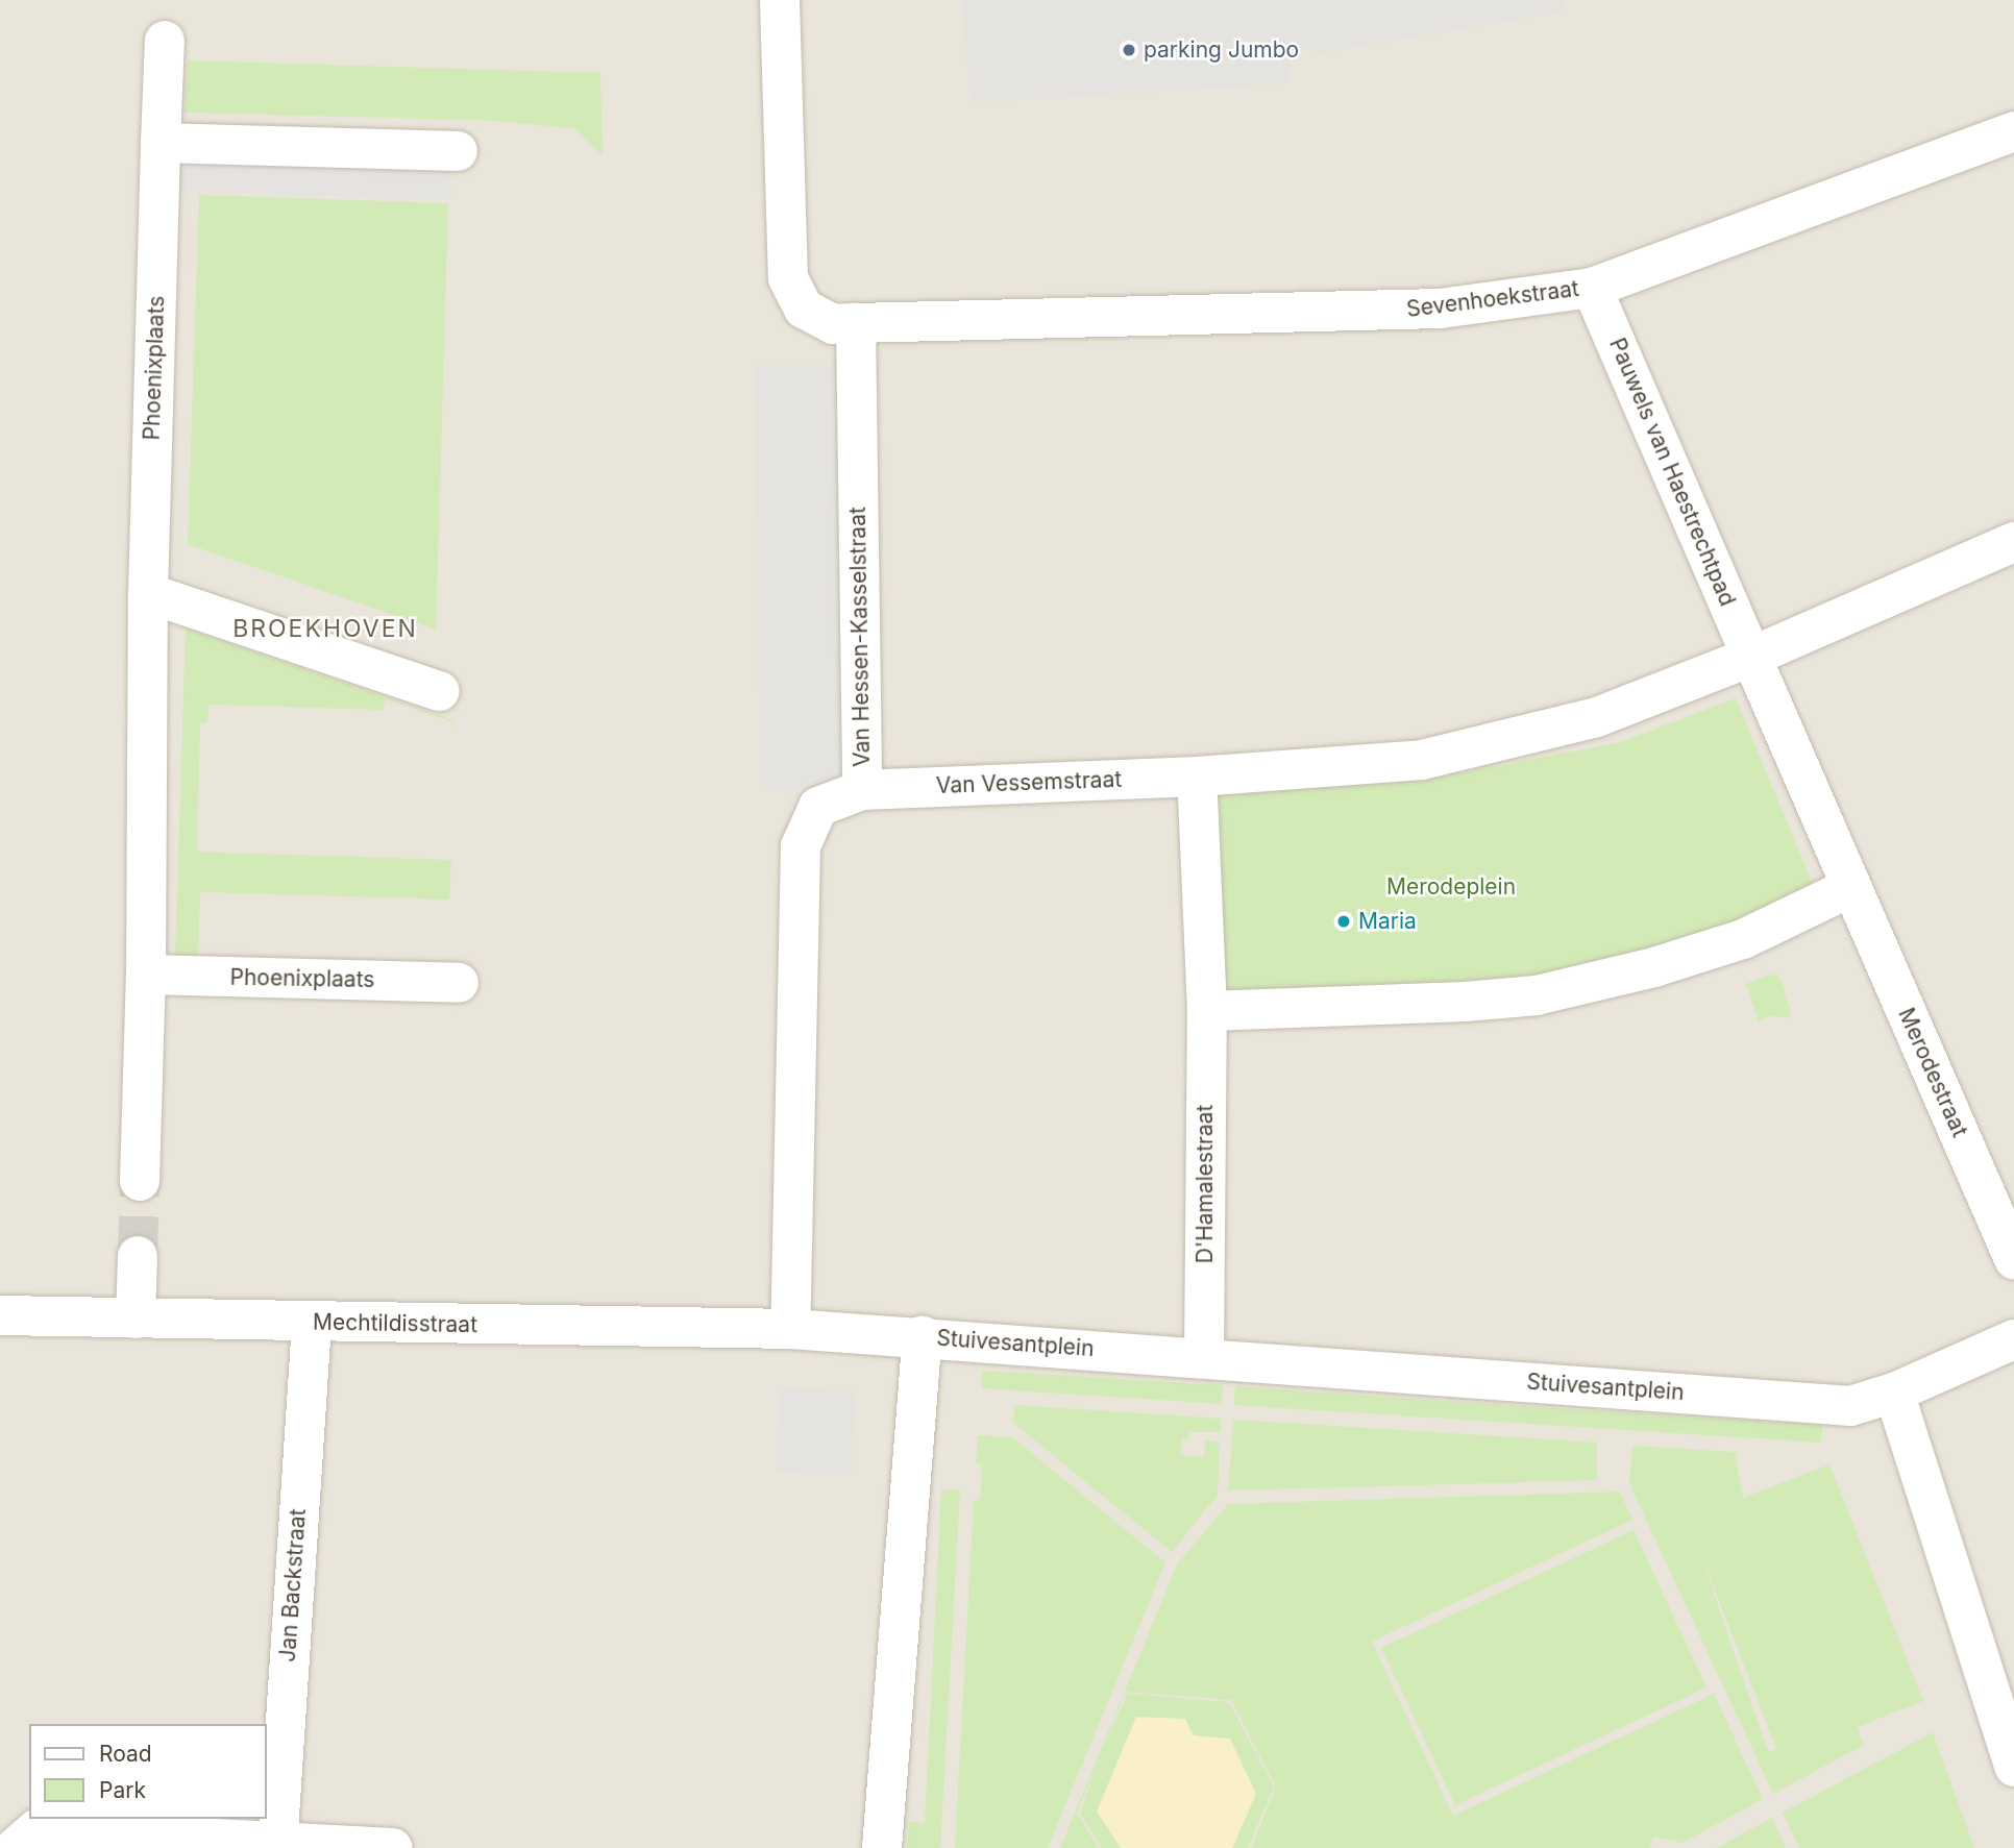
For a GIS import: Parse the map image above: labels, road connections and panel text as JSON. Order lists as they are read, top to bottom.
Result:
{
  "streets": {
    "street": [
      "Sevenhoekstraat",
      "Phoenixplaats",
      "Pauwels van Haestrechtpad",
      "Van Hessen-Kasselstraat",
      "Van Vessemstraat",
      "Merodestraat",
      "D'Hamalestraat",
      "Mechtildisstraat",
      "Stuivesantplein",
      "Jan Backstraat"
    ]
  },
  "crossings": [
    ["Sevenhoekstraat", "Pauwels van Haestrechtpad"],
    ["Sevenhoekstraat", "Van Hessen-Kasselstraat"],
    ["Van Hessen-Kasselstraat", "Van Vessemstraat"],
    ["Van Hessen-Kasselstraat", "Mechtildisstraat"],
    ["Van Hessen-Kasselstraat", "Stuivesantplein"],
    ["D'Hamalestraat", "Stuivesantplein"],
    ["Mechtildisstraat", "Stuivesantplein"],
    ["Mechtildisstraat", "Jan Backstraat"]
  ],
  "districts": ["BROEKHOVEN"],
  "parks": ["Merodeplein"],
  "places": ["parking Jumbo", "Maria"],
  "legend": ["Road", "Park"]
}
